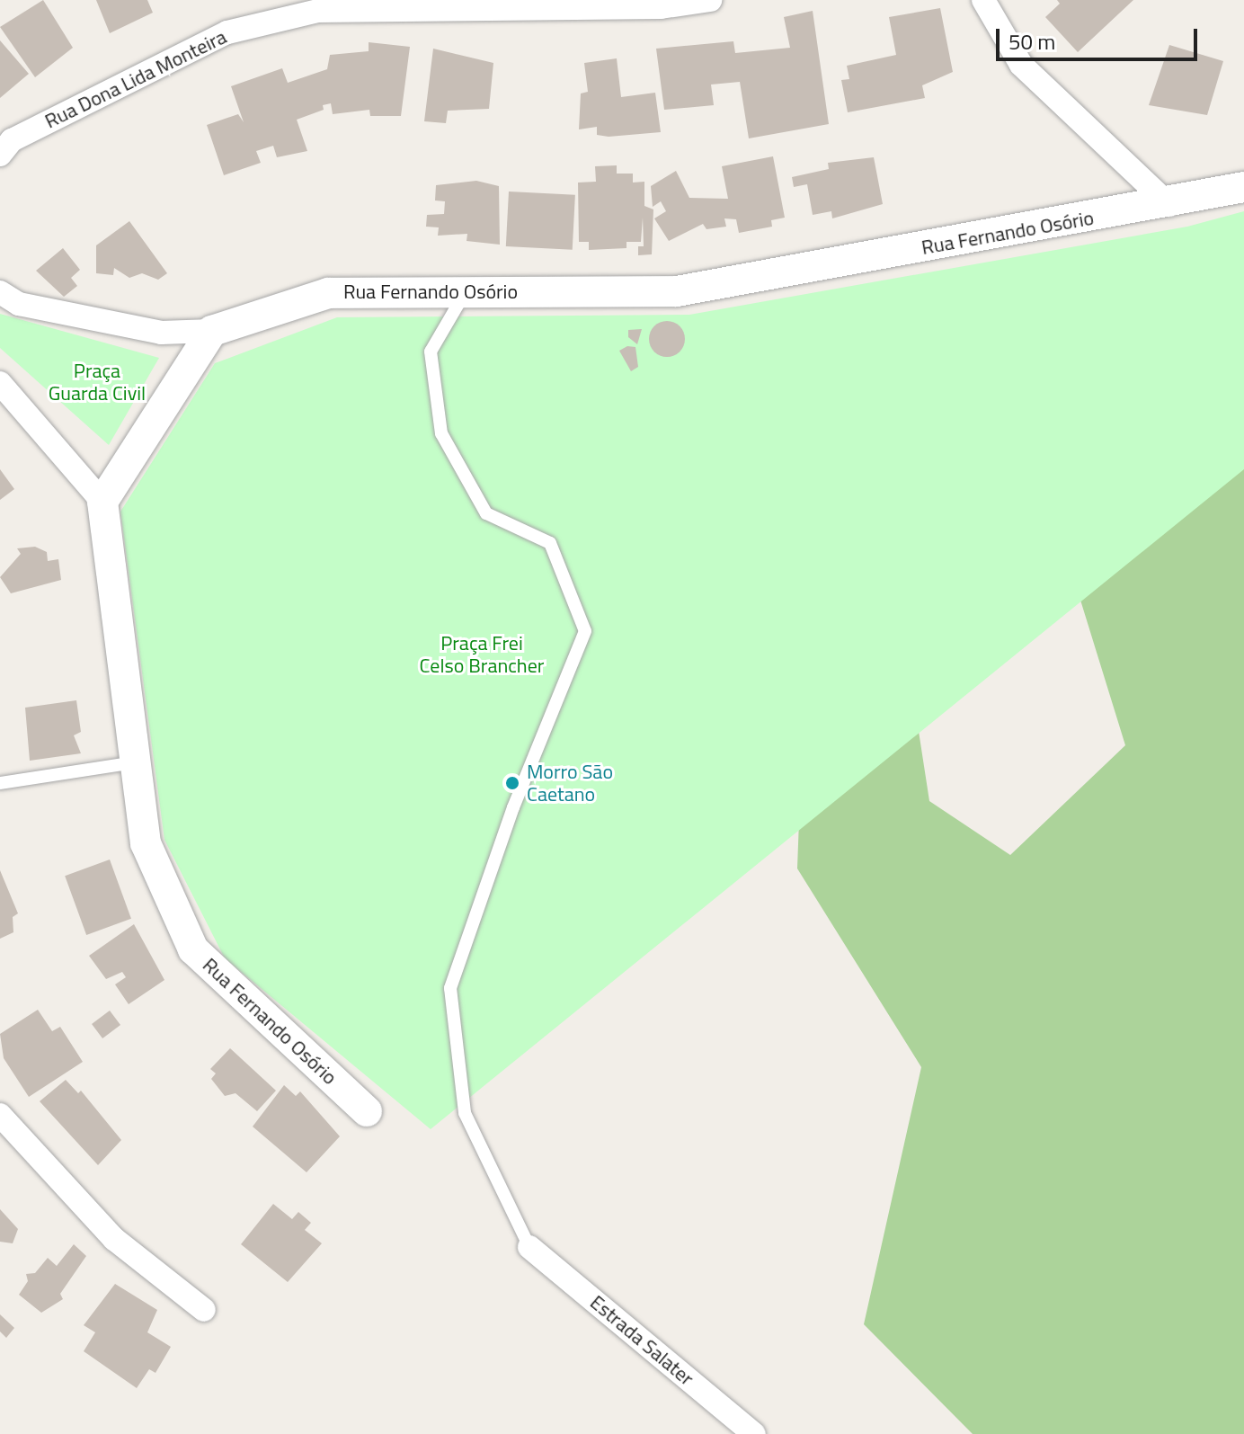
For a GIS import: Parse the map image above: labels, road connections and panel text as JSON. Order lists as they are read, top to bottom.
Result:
{
  "streets": {
    "street": ["Rua Dona Lida Monteira", "Rua Fernando Osório", "Estrada Salater"]
  },
  "parks": ["Praça Guarda Civil", "Praça Frei Celso Brancher"],
  "places": ["Morro São Caetano"],
  "scale_bar": "50 m"
}
